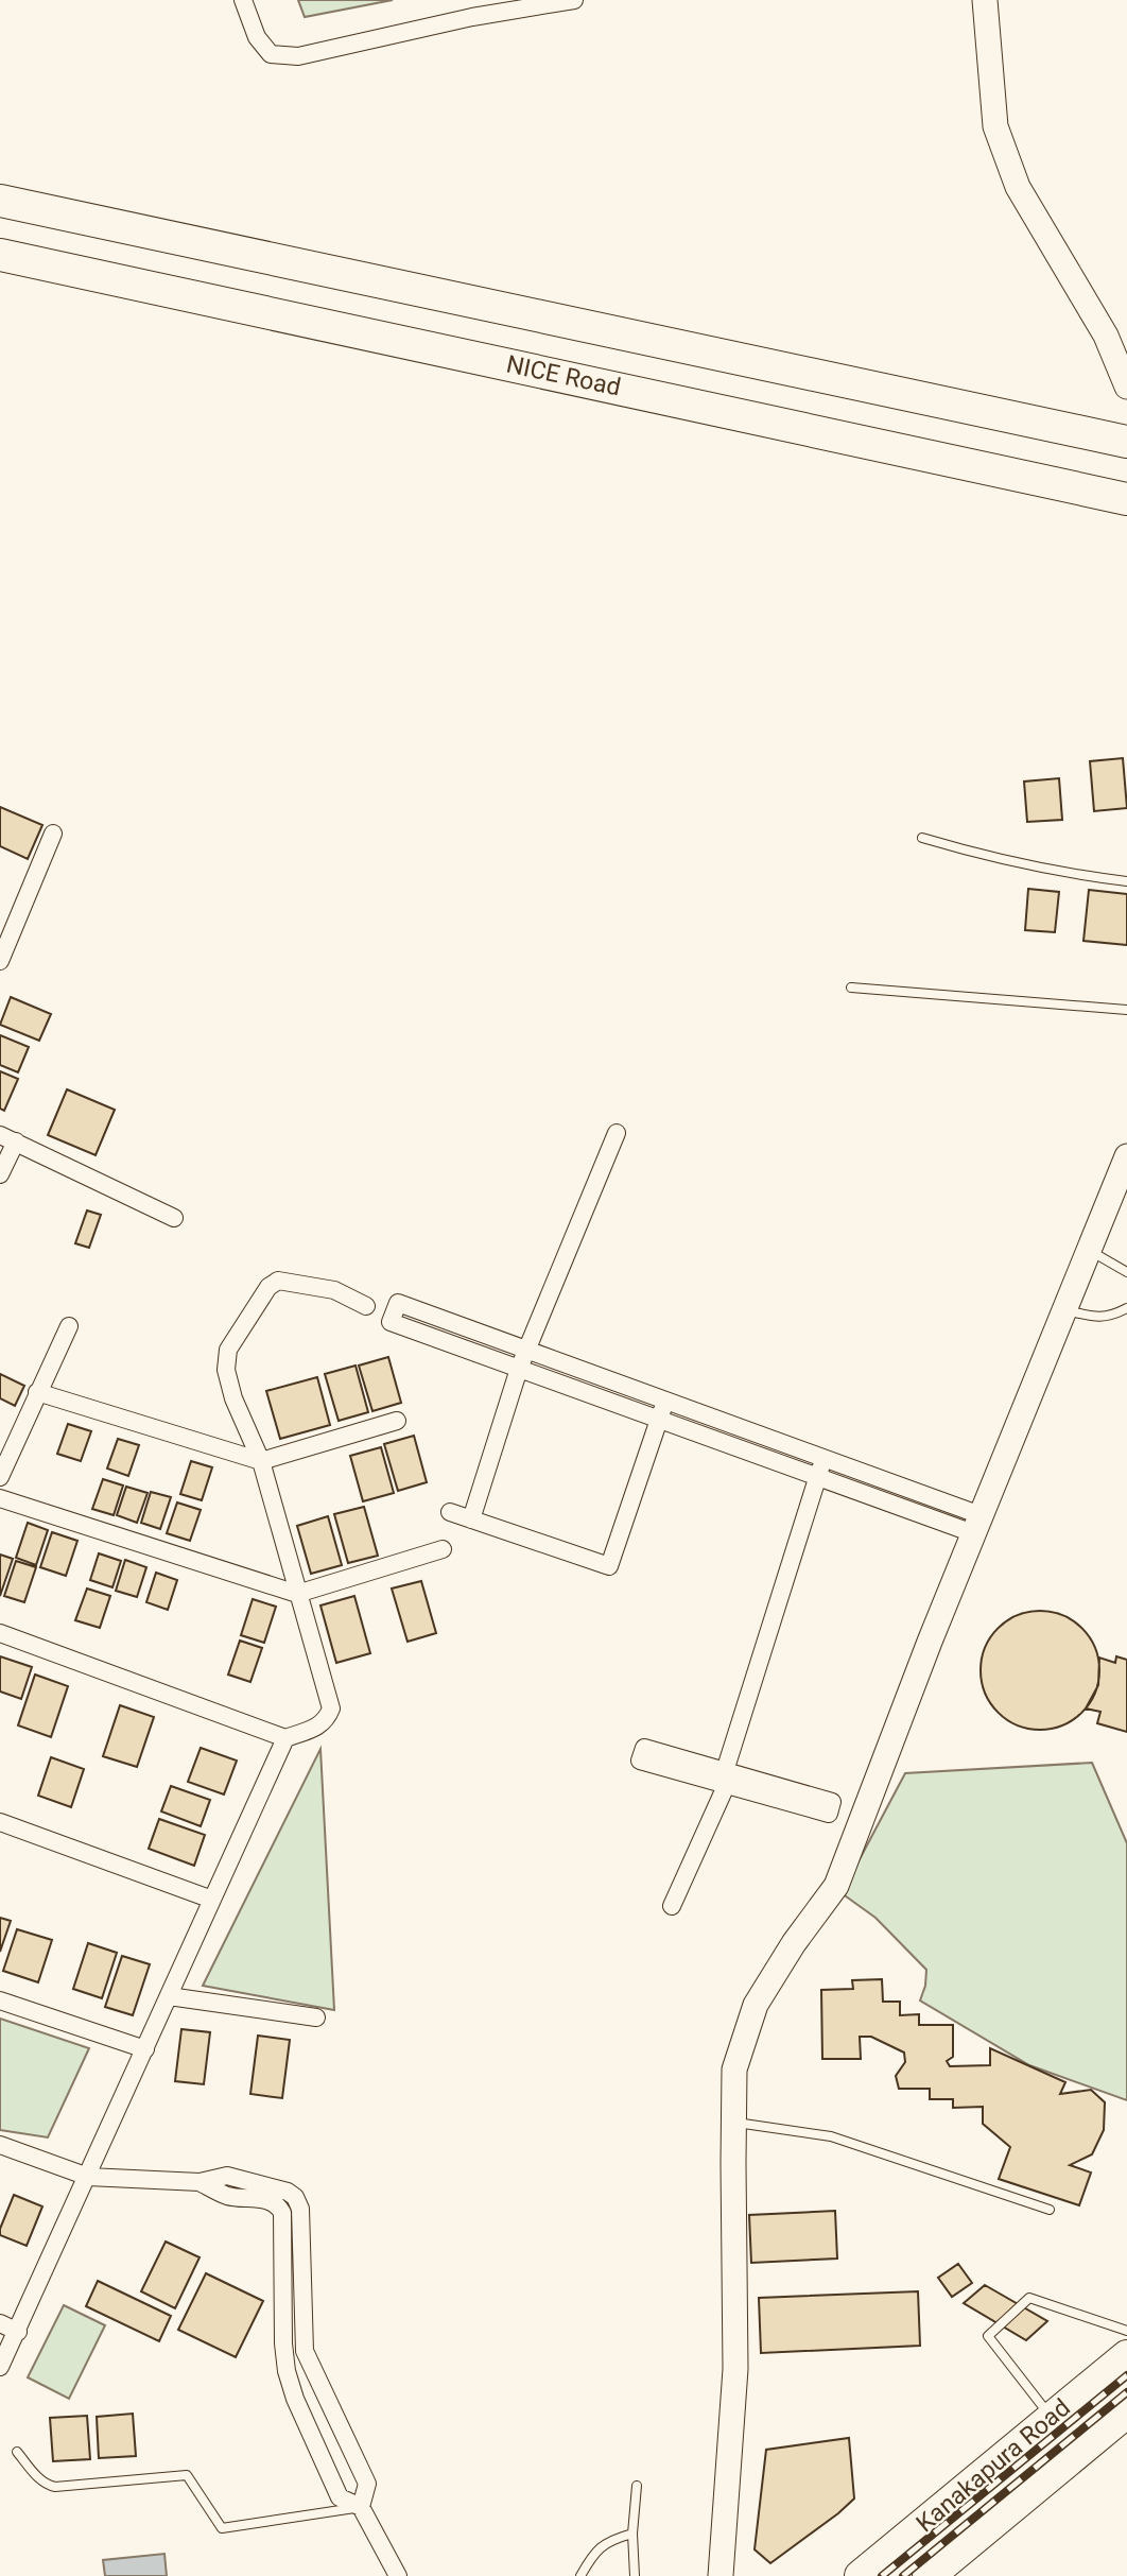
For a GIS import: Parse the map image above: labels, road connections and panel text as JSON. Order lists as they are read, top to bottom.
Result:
{
  "streets": {
    "highway": ["NICE Road", "Kanakapura Road"]
  }
}
